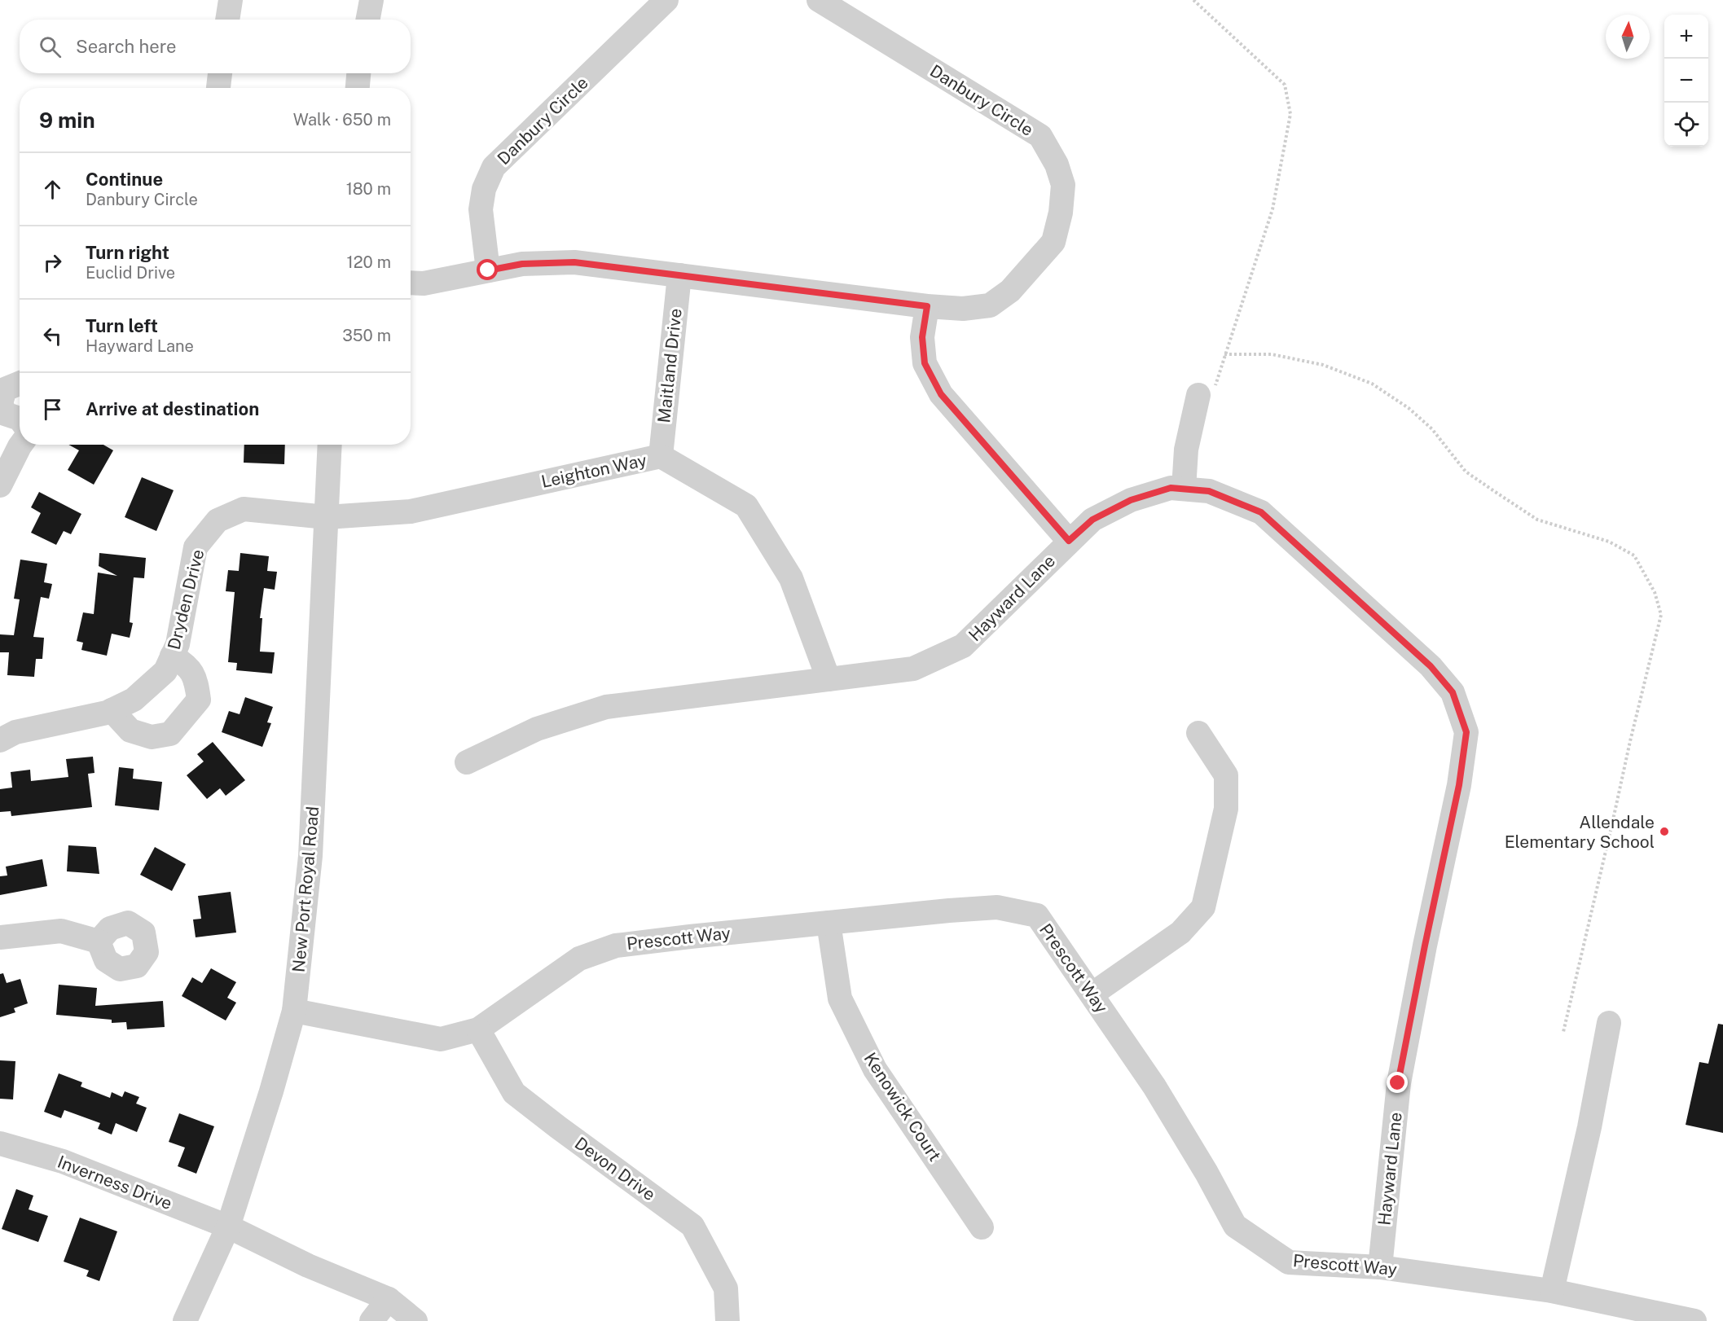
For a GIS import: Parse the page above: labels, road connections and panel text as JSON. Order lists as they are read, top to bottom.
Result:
{
  "streets": {
    "street": [
      "Danbury Circle",
      "Maitland Drive",
      "Leighton Way",
      "Hayward Lane",
      "Dryden Drive",
      "New Port Royal Road",
      "Prescott Way",
      "Kenowick Court",
      "Devon Drive",
      "Inverness Drive"
    ]
  },
  "crossings": [
    ["Danbury Circle", "Maitland Drive"],
    ["Maitland Drive", "Leighton Way"],
    ["Leighton Way", "Hayward Lane"],
    ["Leighton Way", "Dryden Drive"],
    ["Leighton Way", "New Port Royal Road"],
    ["Hayward Lane", "Prescott Way"],
    ["Dryden Drive", "New Port Royal Road"],
    ["New Port Royal Road", "Prescott Way"],
    ["New Port Royal Road", "Inverness Drive"],
    ["Prescott Way", "Kenowick Court"],
    ["Prescott Way", "Devon Drive"]
  ],
  "places": ["Allendale Elementary School"],
  "north": "top",
  "page": {
    "map_buttons": ["+", "−"],
    "search": "Search here",
    "heading": ["9 min", "Walk · 650 m"],
    "list": [
      ["Continue", "Danbury Circle", "180 m"],
      ["Turn right", "Euclid Drive", "120 m"],
      ["Turn left", "Hayward Lane", "350 m"],
      "Arrive at destination"
    ]
  }
}
